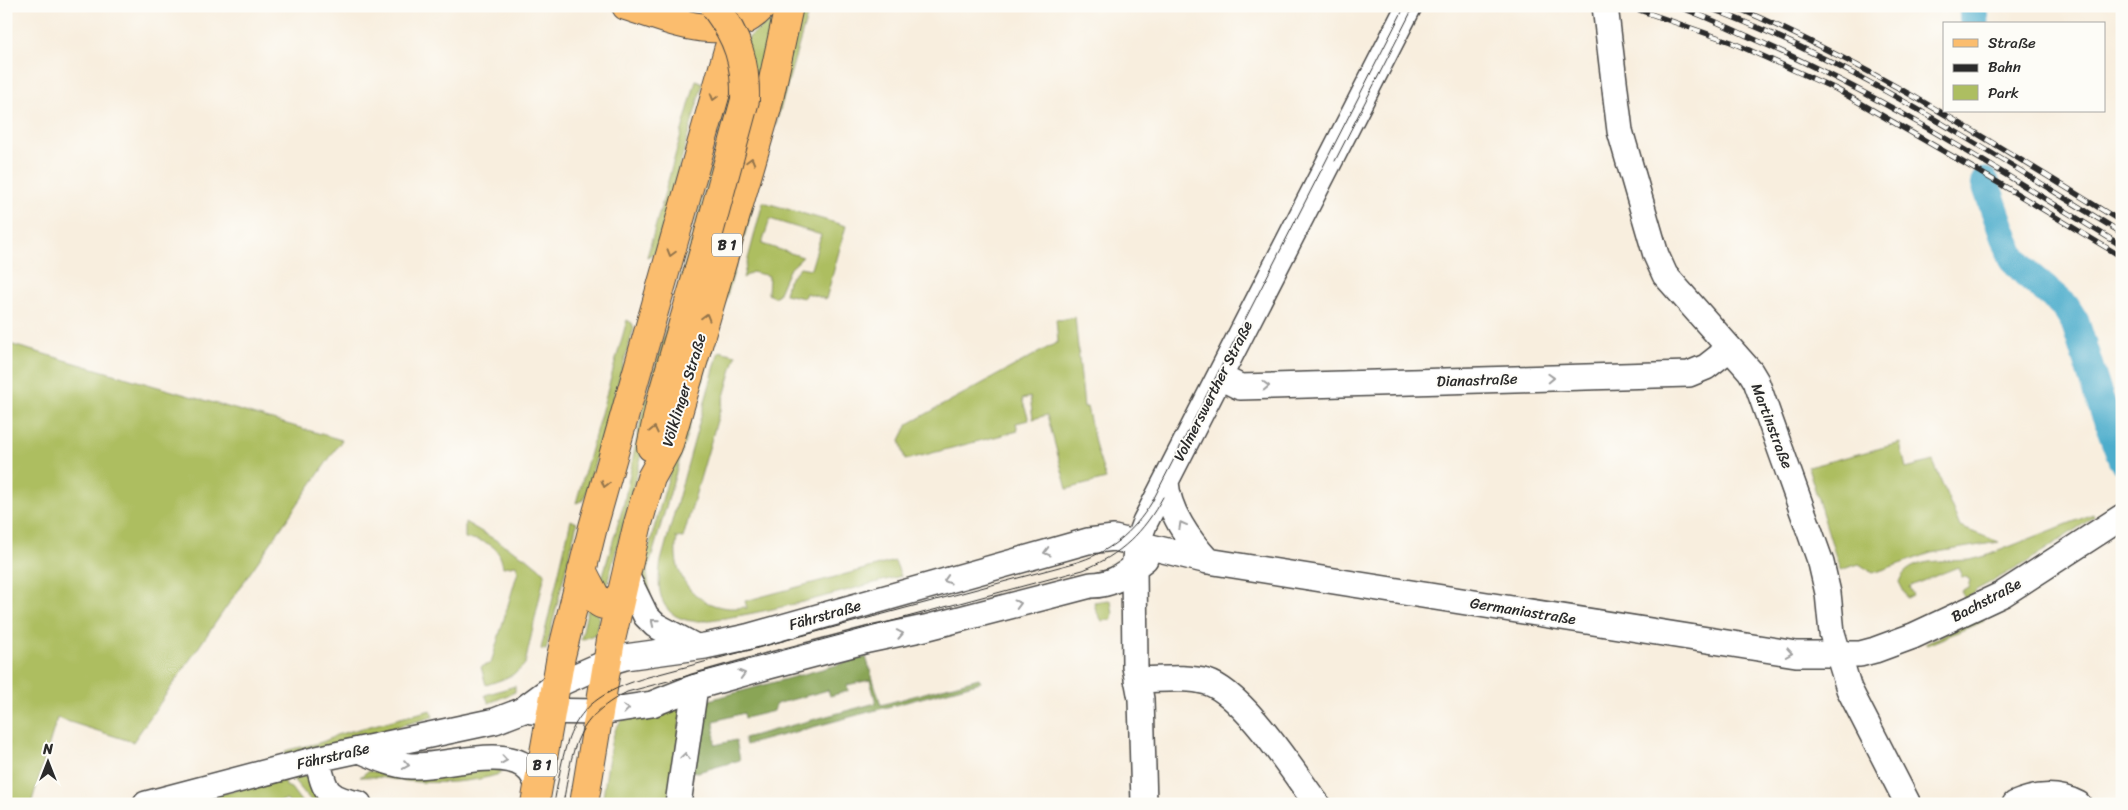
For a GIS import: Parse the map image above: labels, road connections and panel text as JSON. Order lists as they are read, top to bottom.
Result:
{
  "streets": {
    "main road": ["B 1", "Völklinger Straße"],
    "street": [
      "Dianastraße",
      "Volmerswerther Straße",
      "Martinstraße",
      "Bachstraße",
      "Germaniastraße",
      "Fährstraße"
    ]
  },
  "crossings": [
    ["B 1", "Fährstraße"],
    ["Dianastraße", "Volmerswerther Straße"],
    ["Dianastraße", "Martinstraße"],
    ["Völklinger Straße", "Fährstraße"],
    ["Volmerswerther Straße", "Germaniastraße"],
    ["Volmerswerther Straße", "Fährstraße"],
    ["Martinstraße", "Bachstraße"],
    ["Martinstraße", "Germaniastraße"],
    ["Bachstraße", "Germaniastraße"],
    ["Germaniastraße", "Fährstraße"]
  ],
  "one_way": ["Dianastraße", "Germaniastraße"],
  "legend": ["Straße", "Bahn", "Park"],
  "north": "top"
}
